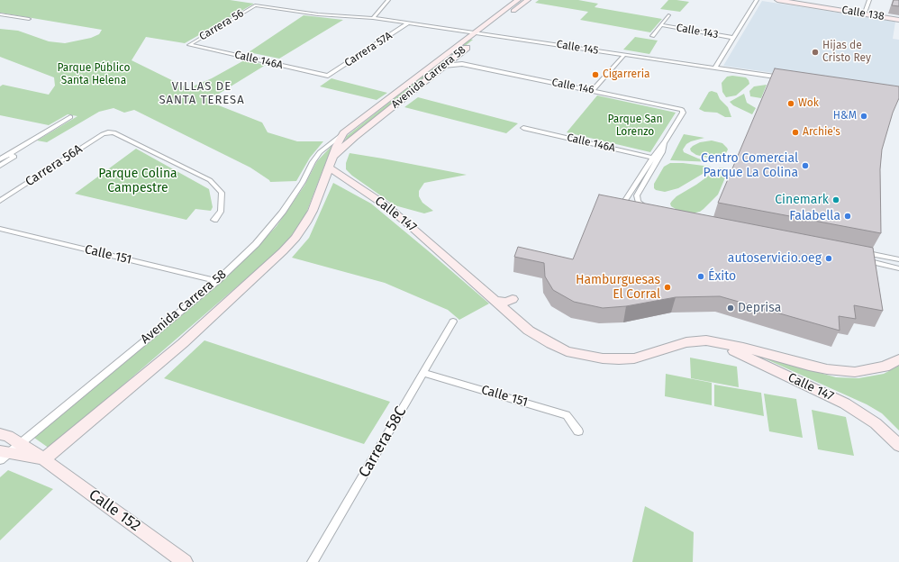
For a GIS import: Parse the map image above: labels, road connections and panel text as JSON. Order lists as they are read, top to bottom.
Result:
{
  "streets": {
    "main road": [
      "Calle 138",
      "Avenida Carrera 58",
      "Calle 147",
      "Calle 152"
    ],
    "street": [
      "Carrera 56",
      "Calle 143",
      "Calle 145",
      "Carrera 57A",
      "Calle 146A",
      "Calle 146",
      "Carrera 56A",
      "Calle 151",
      "Carrera 58C"
    ]
  },
  "crossings": [
    ["Carrera 56", "Calle 145"],
    ["Carrera 56", "Calle 146A"],
    ["Calle 145", "Carrera 57A"],
    ["Calle 145", "Avenida Carrera 58"],
    ["Carrera 57A", "Calle 146A"],
    ["Calle 146A", "Calle 146"],
    ["Avenida Carrera 58", "Calle 146"],
    ["Avenida Carrera 58", "Calle 147"],
    ["Avenida Carrera 58", "Calle 151"],
    ["Avenida Carrera 58", "Calle 152"],
    ["Calle 151", "Carrera 58C"]
  ],
  "districts": ["VILLAS DE SANTA TERESA"],
  "parks": ["Parque Público Santa Helena", "Parque San Lorenzo", "Parque Colina Campestre"],
  "places": [
    "Hijas de Cristo Rey",
    "Cigarreria",
    "Wok",
    "H&M",
    "Archie's",
    "Centro Comercial Parque La Colina",
    "Cinemark",
    "Falabella",
    "autoservicio.oeg",
    "Éxito",
    "Hamburguesas El Corral",
    "Deprisa"
  ]
}
